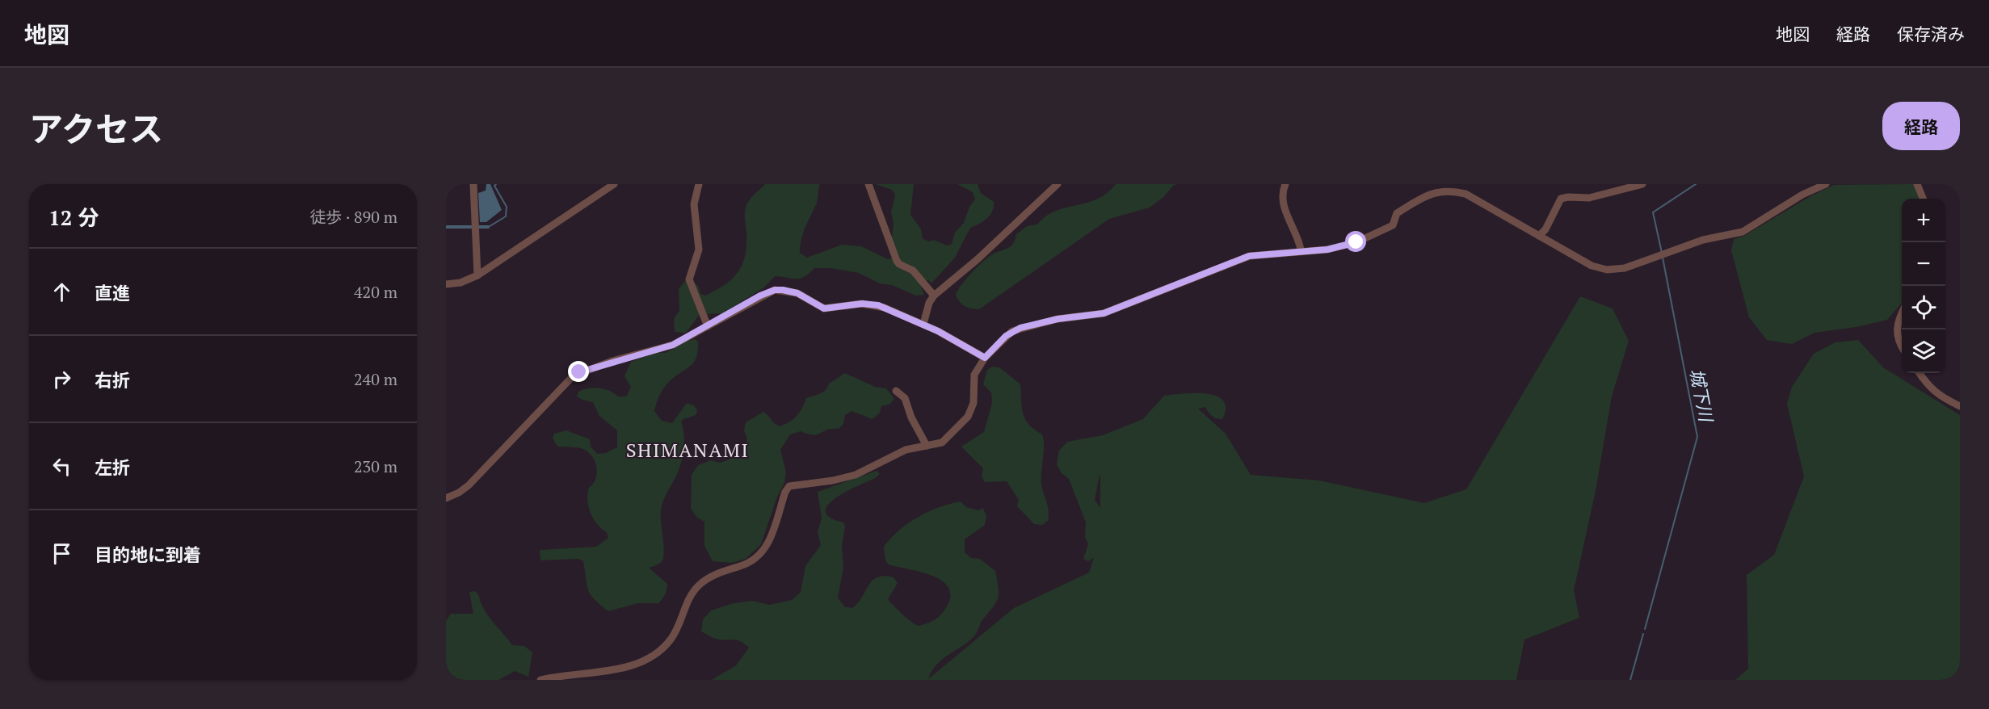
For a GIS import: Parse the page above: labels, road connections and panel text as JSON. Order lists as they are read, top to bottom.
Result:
{
  "districts": ["SHIMANAMI"],
  "water": ["城下川"],
  "page": {
    "header": "地図",
    "nav": ["地図", "経路", "保存済み"],
    "title": "アクセス",
    "buttons": "経路",
    "heading": ["12 分", "徒歩 · 890 m"],
    "map_buttons": ["+", "−"],
    "list": [
      ["直進", "420 m"],
      ["右折", "240 m"],
      ["左折", "230 m"],
      "目的地に到着"
    ]
  }
}
